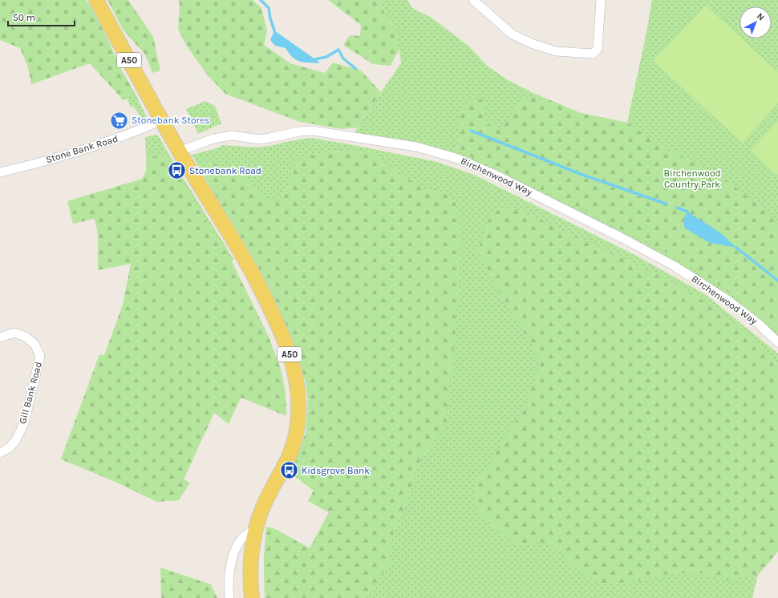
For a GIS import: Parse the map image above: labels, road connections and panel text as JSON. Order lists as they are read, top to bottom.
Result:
{
  "streets": {
    "main road": ["A50"],
    "street": ["Stone Bank Road", "Birchenwood Way", "Gill Bank Road"]
  },
  "crossings": [
    ["A50", "Stone Bank Road"],
    ["A50", "Birchenwood Way"]
  ],
  "parks": ["Birchenwood Country Park"],
  "places": {
    "supermarket": ["Stonebank Stores"],
    "bus stop": ["Stonebank Road", "Kidsgrove Bank"]
  },
  "scale_bar": "50 m",
  "north": "top right"
}
